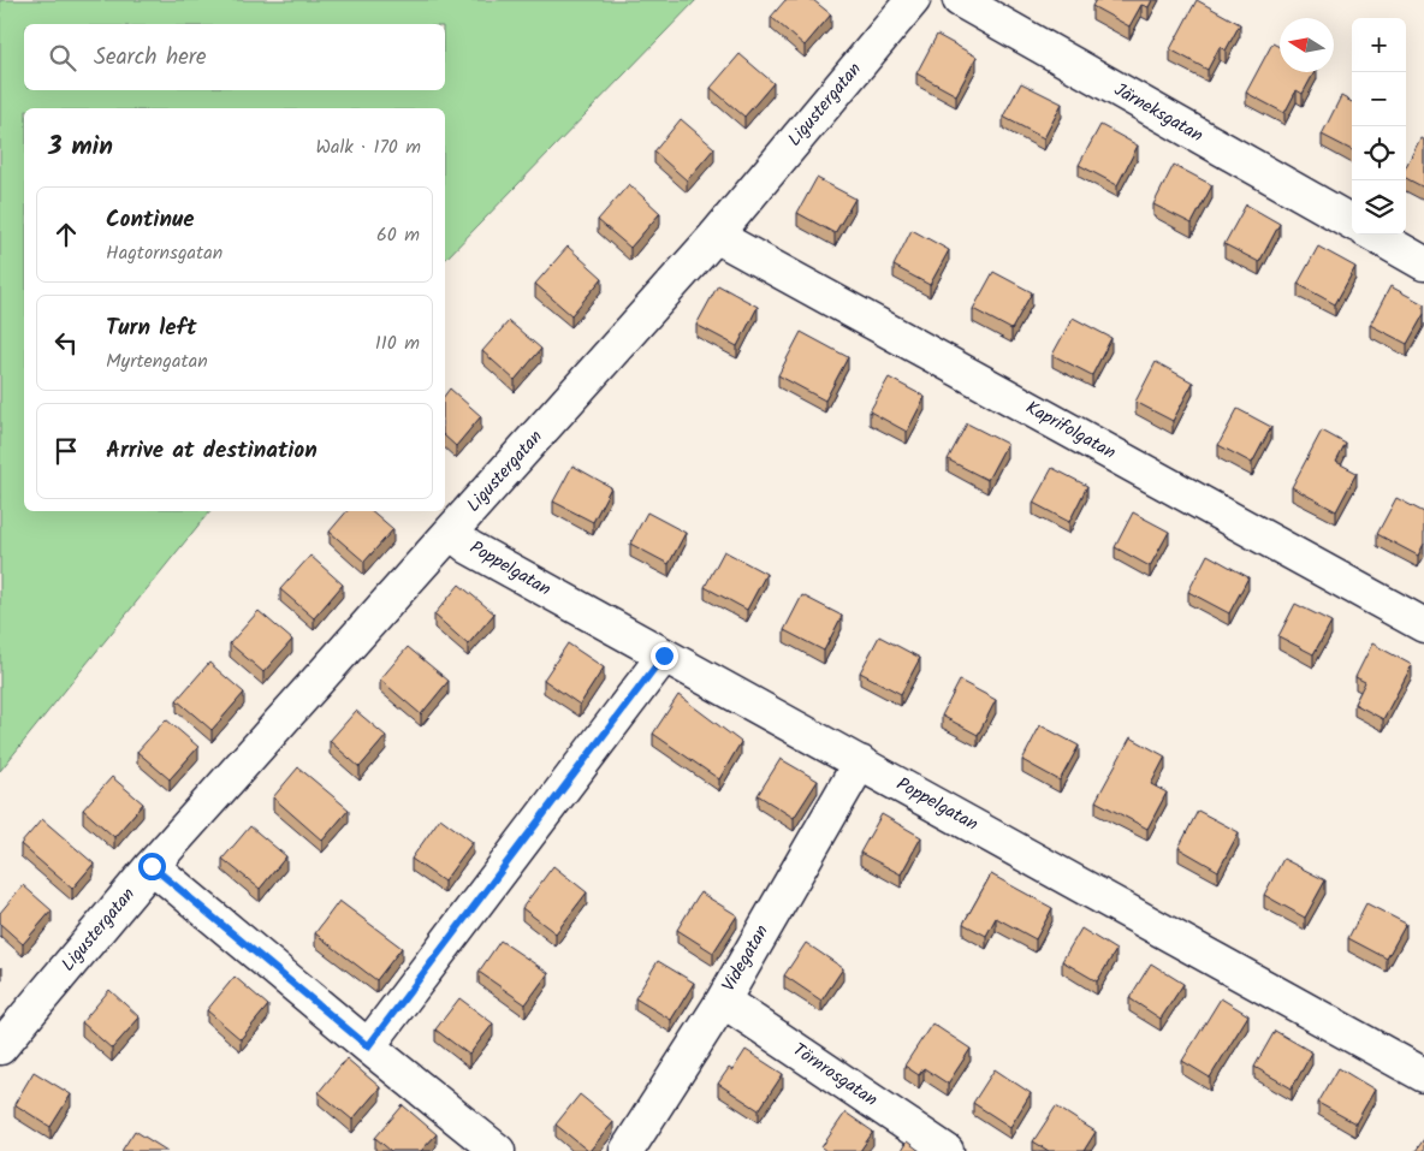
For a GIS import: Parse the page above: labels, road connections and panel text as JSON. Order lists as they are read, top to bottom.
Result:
{
  "streets": {
    "street": [
      "Ligustergatan",
      "Järneksgatan",
      "Kaprifolgatan",
      "Poppelgatan",
      "Videgatan",
      "Törnrosgatan"
    ]
  },
  "crossings": [
    ["Ligustergatan", "Kaprifolgatan"],
    ["Ligustergatan", "Poppelgatan"],
    ["Poppelgatan", "Videgatan"],
    ["Videgatan", "Törnrosgatan"]
  ],
  "north": "left",
  "page": {
    "map_buttons": ["+", "−"],
    "search": "Search here",
    "heading": ["3 min", "Walk · 170 m"],
    "list": [
      ["Continue", "Hagtornsgatan", "60 m"],
      ["Turn left", "Myrtengatan", "110 m"],
      "Arrive at destination"
    ]
  }
}
